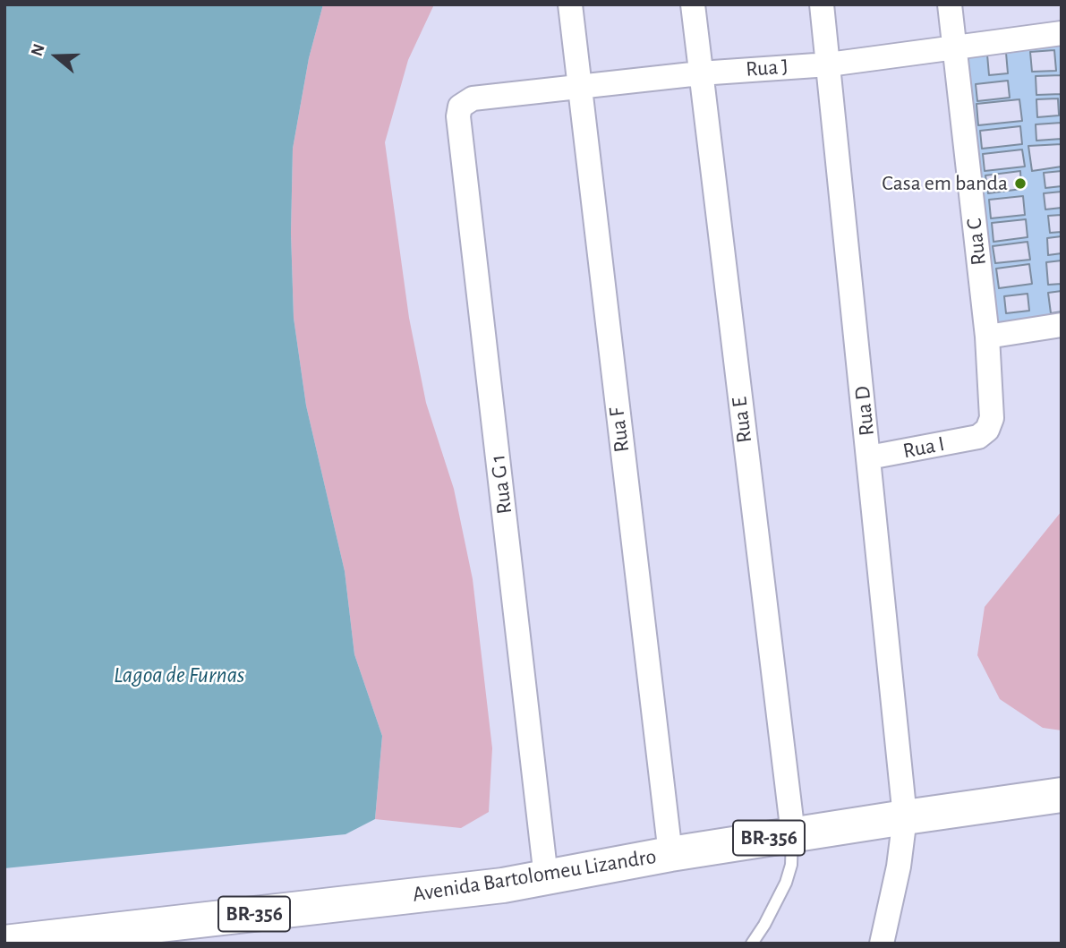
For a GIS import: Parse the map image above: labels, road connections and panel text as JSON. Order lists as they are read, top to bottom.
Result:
{
  "streets": {
    "highway": ["BR-356", "Avenida Bartolomeu Lizandro"],
    "street": [
      "Rua J",
      "Rua C",
      "Rua D",
      "Rua E",
      "Rua F",
      "Rua I",
      "Rua G 1"
    ]
  },
  "crossings": [
    ["Rua J", "Rua C"],
    ["Rua J", "Rua D"],
    ["Rua J", "Rua E"],
    ["Rua J", "Rua F"],
    ["Rua J", "Rua G 1"],
    ["Rua C", "Rua I"],
    ["Rua D", "Rua I"],
    ["Rua D", "Avenida Bartolomeu Lizandro"],
    ["Rua E", "Avenida Bartolomeu Lizandro"],
    ["Rua F", "Avenida Bartolomeu Lizandro"],
    ["Rua G 1", "Avenida Bartolomeu Lizandro"]
  ],
  "water": ["Lagoa de Furnas"],
  "places": ["Casa em banda"],
  "north": "left"
}
